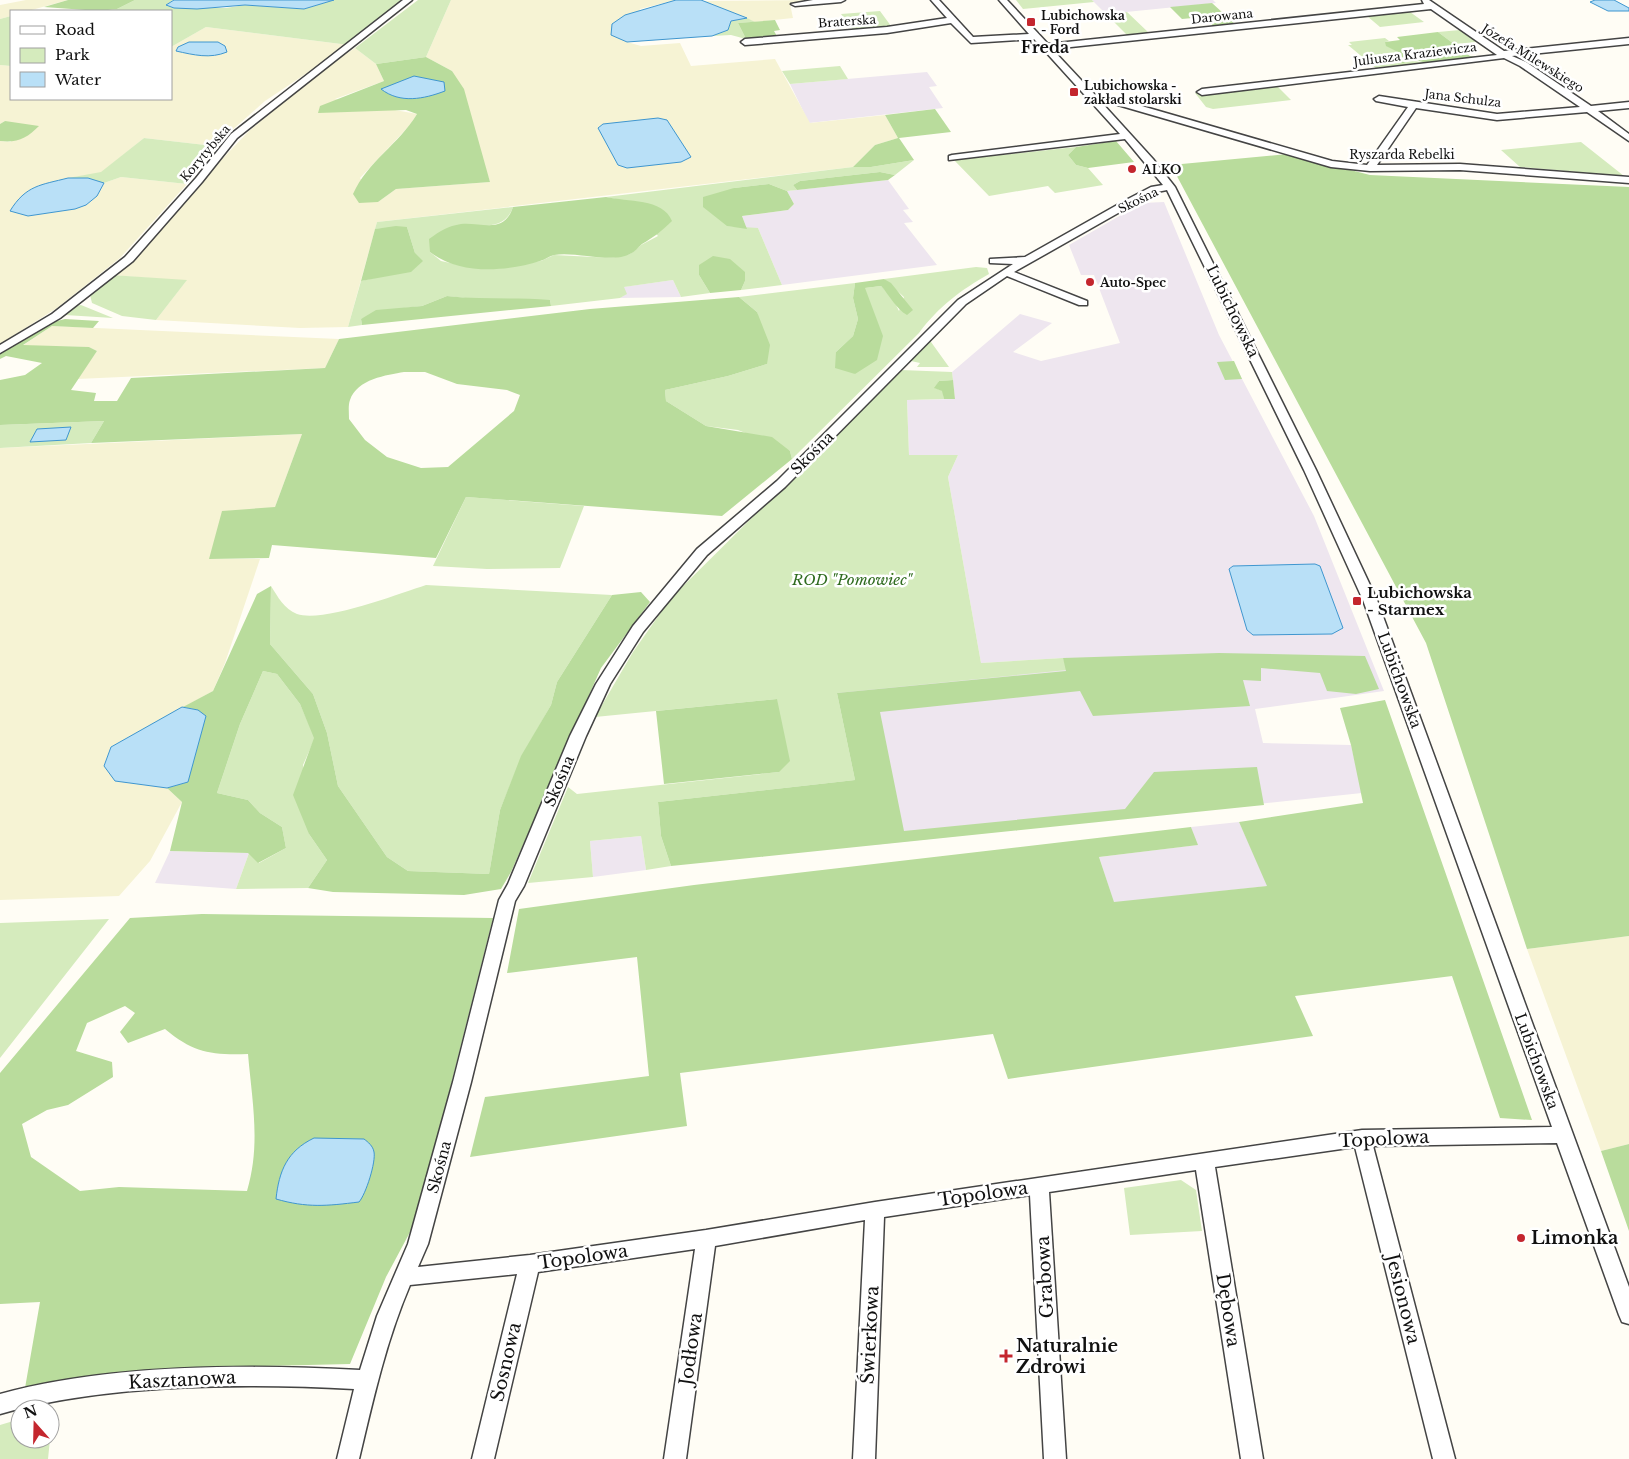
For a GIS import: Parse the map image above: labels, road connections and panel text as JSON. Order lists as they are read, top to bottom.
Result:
{
  "streets": {
    "street": [
      "Darowana",
      "Braterska",
      "Juliusza Kraziewicza",
      "Józefa Milewskiego",
      "Jana Schulza",
      "Korytybska",
      "Ryszarda Rebelki",
      "Skośna",
      "Lubichowska",
      "Topolowa",
      "Grabowa",
      "Jesionowa",
      "Dębowa",
      "Świerkowa",
      "Jodłowa",
      "Sosnowa",
      "Kasztanowa"
    ]
  },
  "crossings": [
    ["Darowana", "Józefa Milewskiego"],
    ["Darowana", "Lubichowska"],
    ["Juliusza Kraziewicza", "Józefa Milewskiego"],
    ["Józefa Milewskiego", "Jana Schulza"],
    ["Jana Schulza", "Ryszarda Rebelki"],
    ["Ryszarda Rebelki", "Lubichowska"],
    ["Skośna", "Lubichowska"],
    ["Skośna", "Topolowa"],
    ["Skośna", "Kasztanowa"],
    ["Lubichowska", "Topolowa"],
    ["Topolowa", "Grabowa"],
    ["Topolowa", "Jesionowa"],
    ["Topolowa", "Dębowa"],
    ["Topolowa", "Świerkowa"],
    ["Topolowa", "Jodłowa"],
    ["Topolowa", "Sosnowa"]
  ],
  "districts": ["Freda"],
  "parks": ["ROD \"Pomowiec\""],
  "places": {
    "transit": ["Lubichowska - Ford", "Lubichowska - zakład stolarski", "Lubichowska - Starmex"],
    "other": ["ALKO", "Auto-Spec", "Limonka"],
    "health": ["Naturalnie Zdrowi"]
  },
  "legend": ["Road", "Park", "Water"],
  "north": "top"
}
